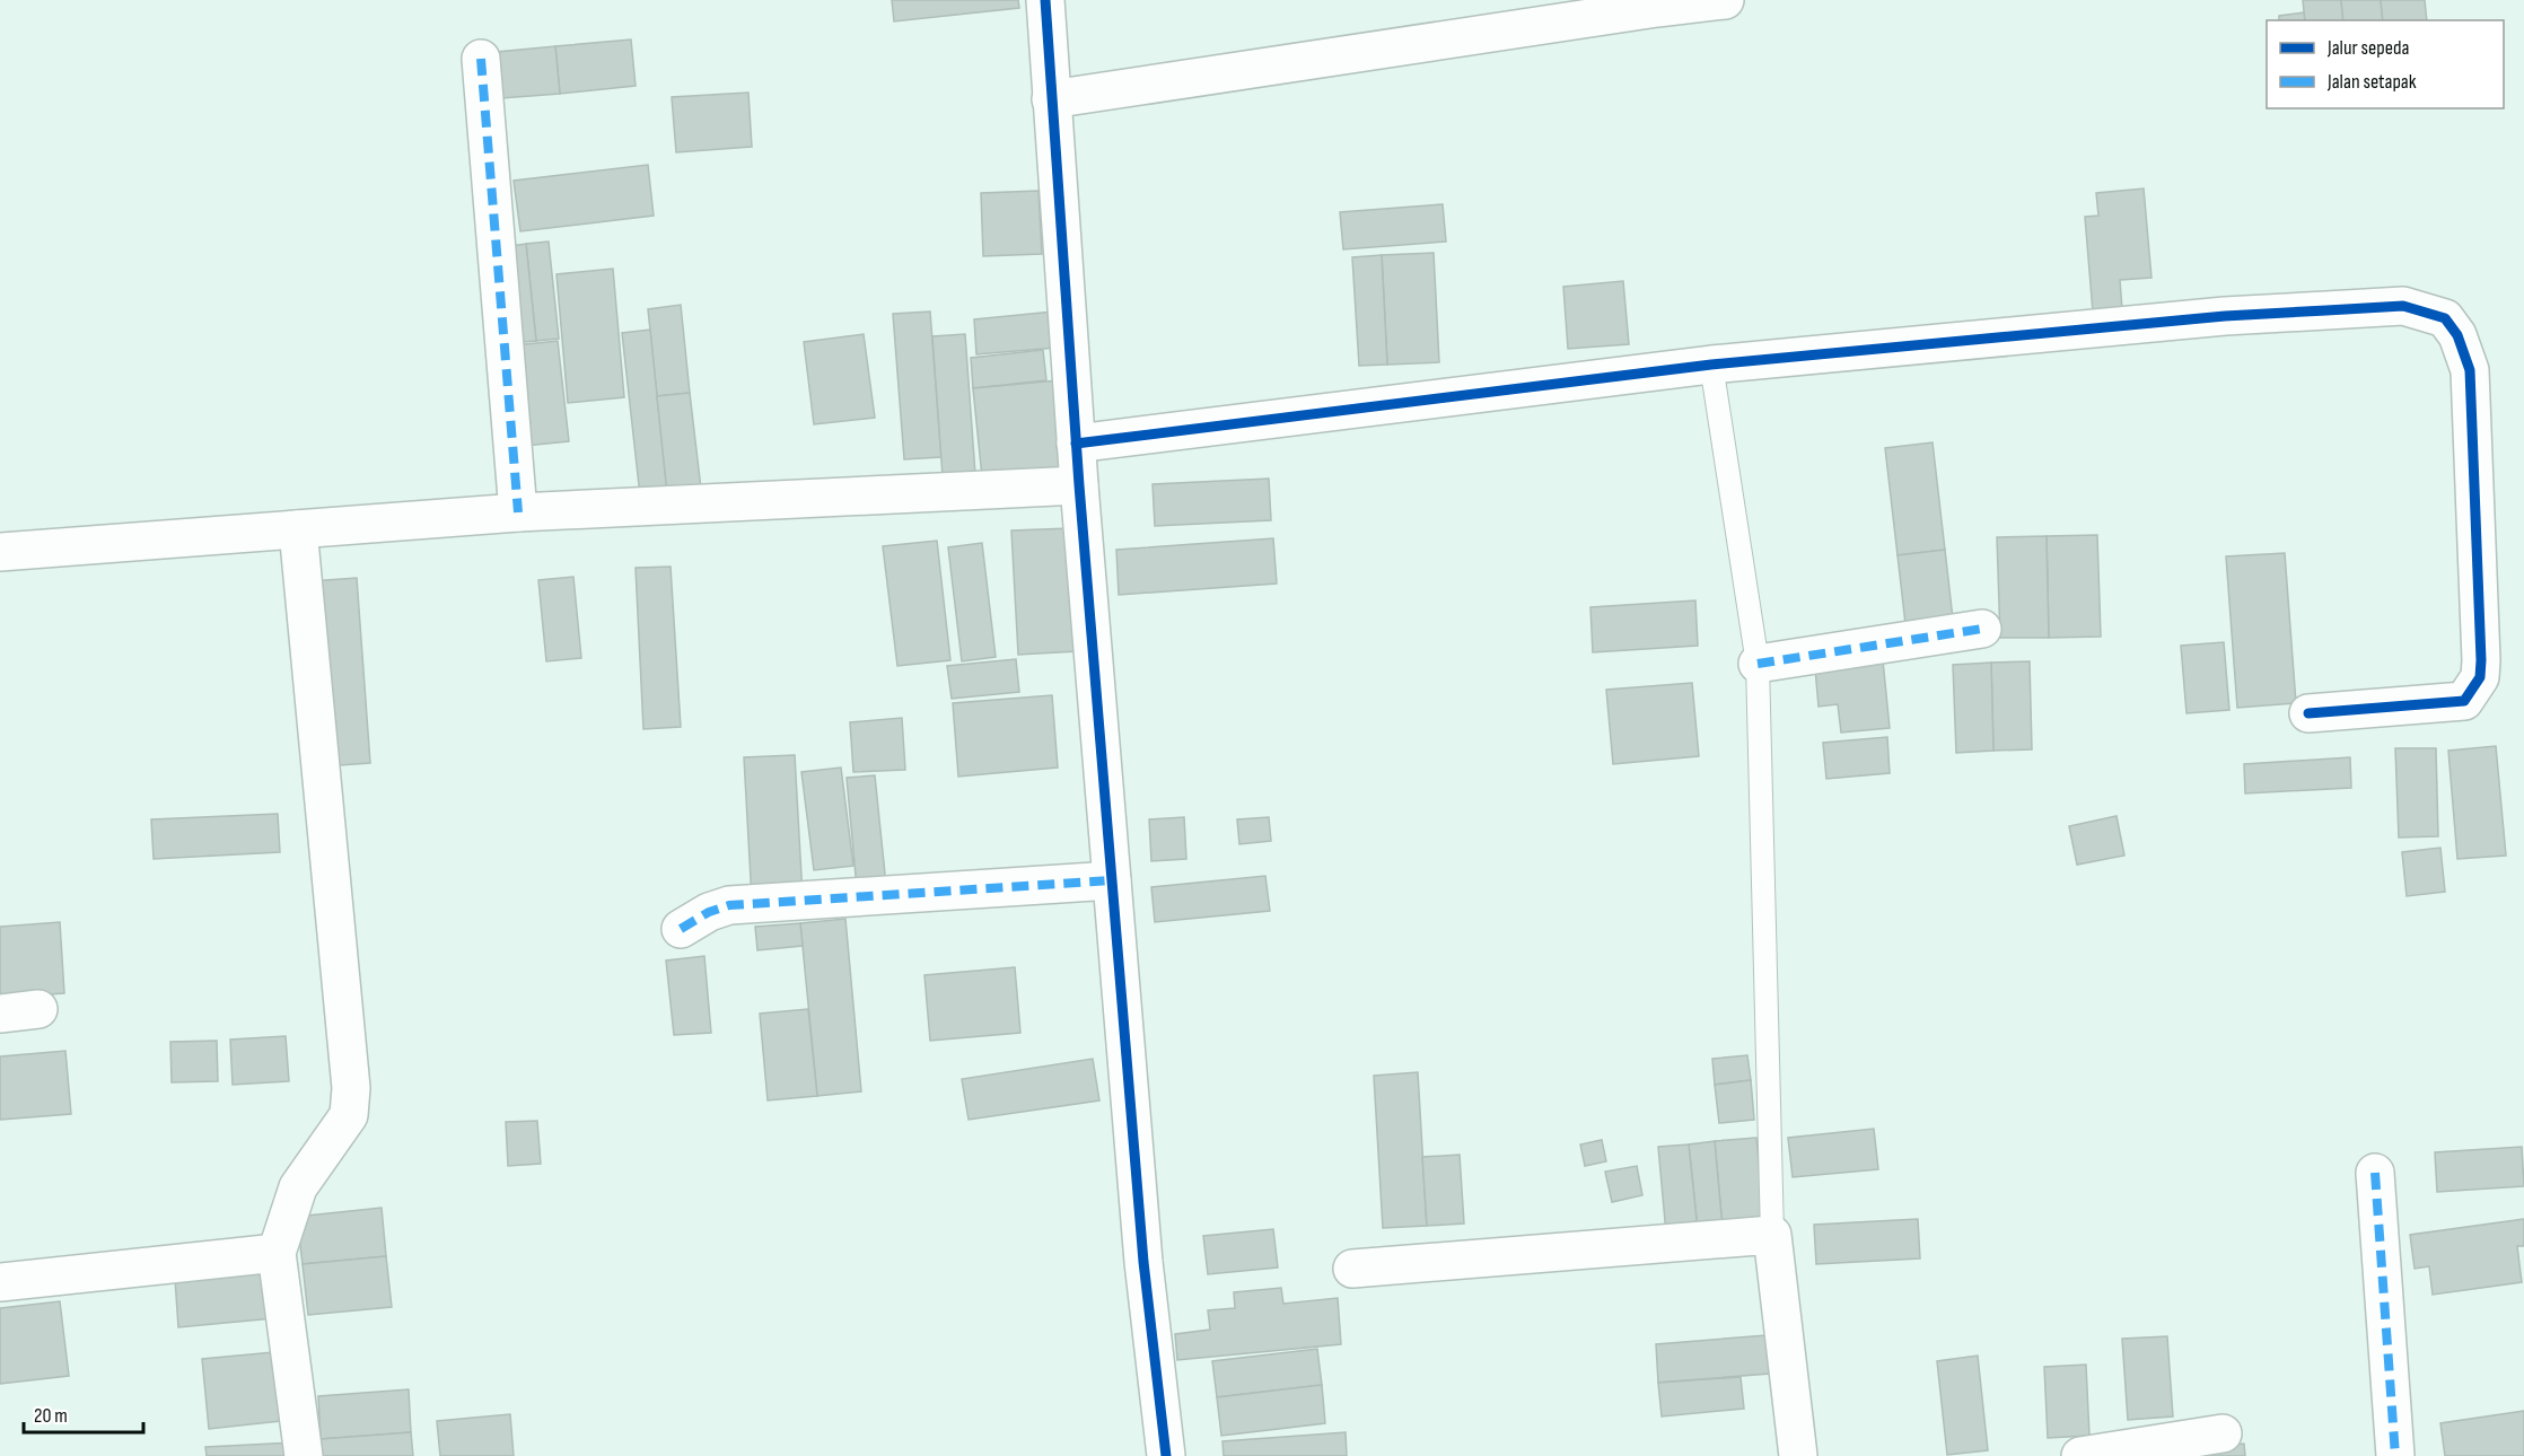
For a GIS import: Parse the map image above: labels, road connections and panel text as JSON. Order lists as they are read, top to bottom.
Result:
{
  "legend": ["Jalur sepeda", "Jalan setapak"],
  "scale_bar": "20 m"
}
